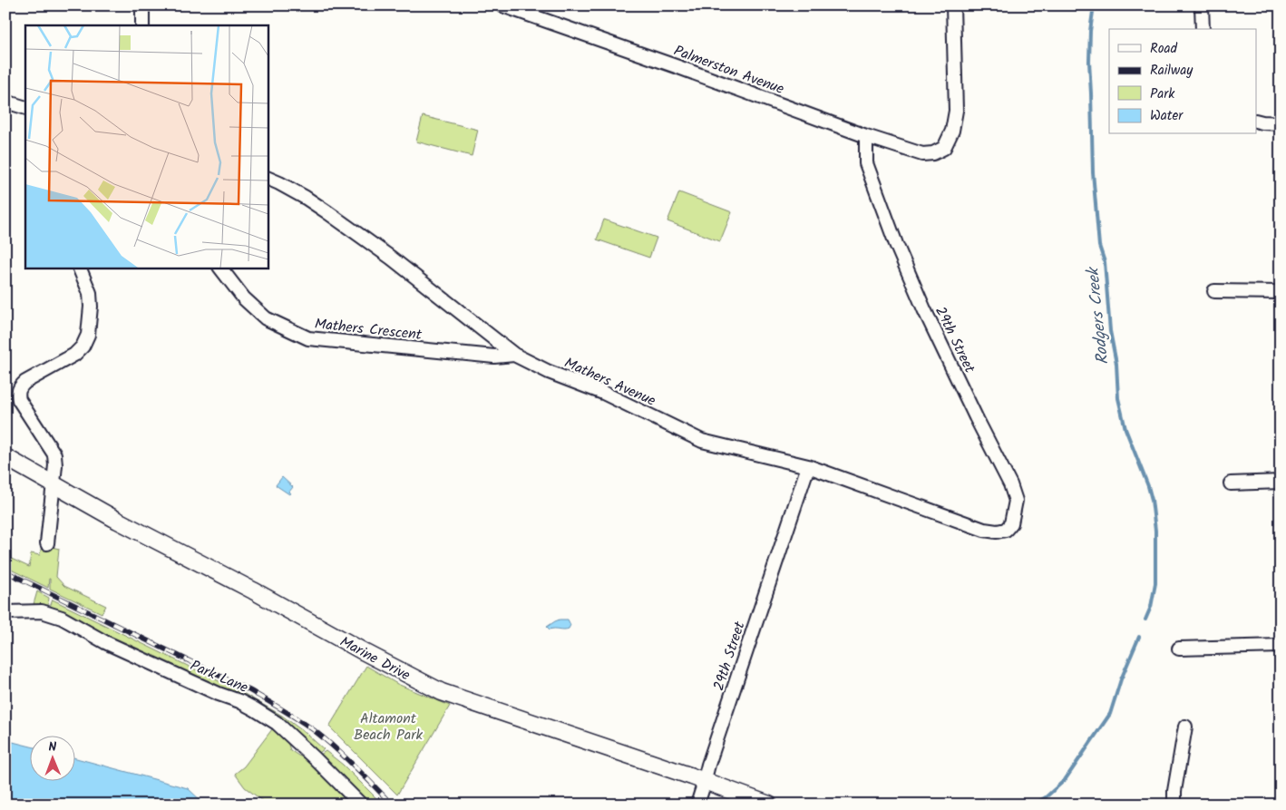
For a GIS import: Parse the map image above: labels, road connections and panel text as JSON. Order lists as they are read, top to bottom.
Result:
{
  "streets": {
    "main road": ["Marine Drive"],
    "street": [
      "Palmerston Avenue",
      "Mathers Crescent",
      "29th Street",
      "Mathers Avenue",
      "Park Lane"
    ]
  },
  "crossings": [
    ["Palmerston Avenue", "29th Street"],
    ["Mathers Crescent", "Mathers Avenue"],
    ["29th Street", "Mathers Avenue"],
    ["29th Street", "Marine Drive"]
  ],
  "water": ["Rodgers Creek"],
  "parks": ["Altamont Beach Park"],
  "legend": [
    "Road",
    "Railway",
    "Park",
    "Water"
  ],
  "north": "top"
}
